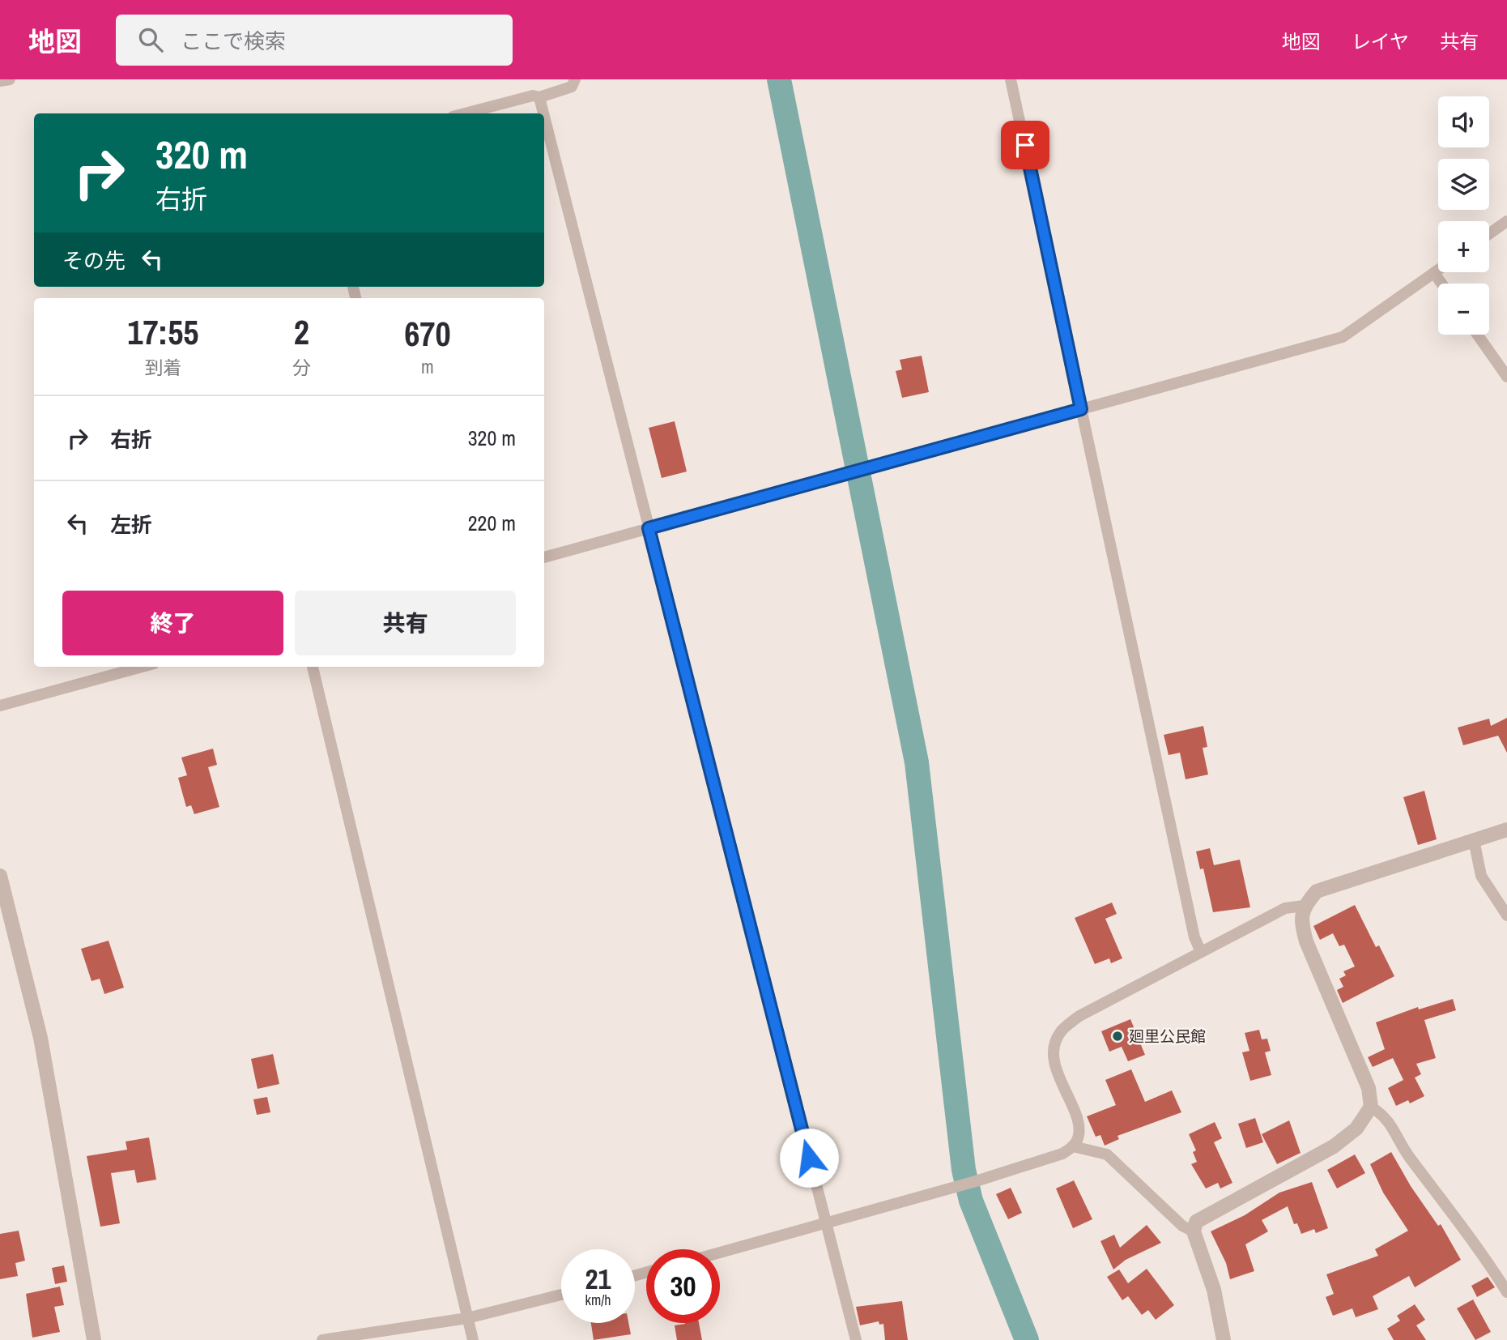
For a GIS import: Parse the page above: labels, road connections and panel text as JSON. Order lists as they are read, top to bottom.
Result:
{
  "places": ["廻里公民館"],
  "page": {
    "header": "地図",
    "search": "ここで検索",
    "nav": ["地図", "レイヤ", "共有"],
    "map_buttons": ["+", "−"],
    "turn": ["320 m", "右折"],
    "then": "その先",
    "eta": [
      "17:55",
      "到着",
      "2",
      "分",
      "670",
      "m"
    ],
    "list": [
      {
        "name": "右折",
        "value": "320 m"
      },
      {
        "name": "左折",
        "value": "220 m"
      }
    ],
    "buttons": ["終了", "共有"],
    "speed": "21 km/h",
    "limit": "30"
  }
}
